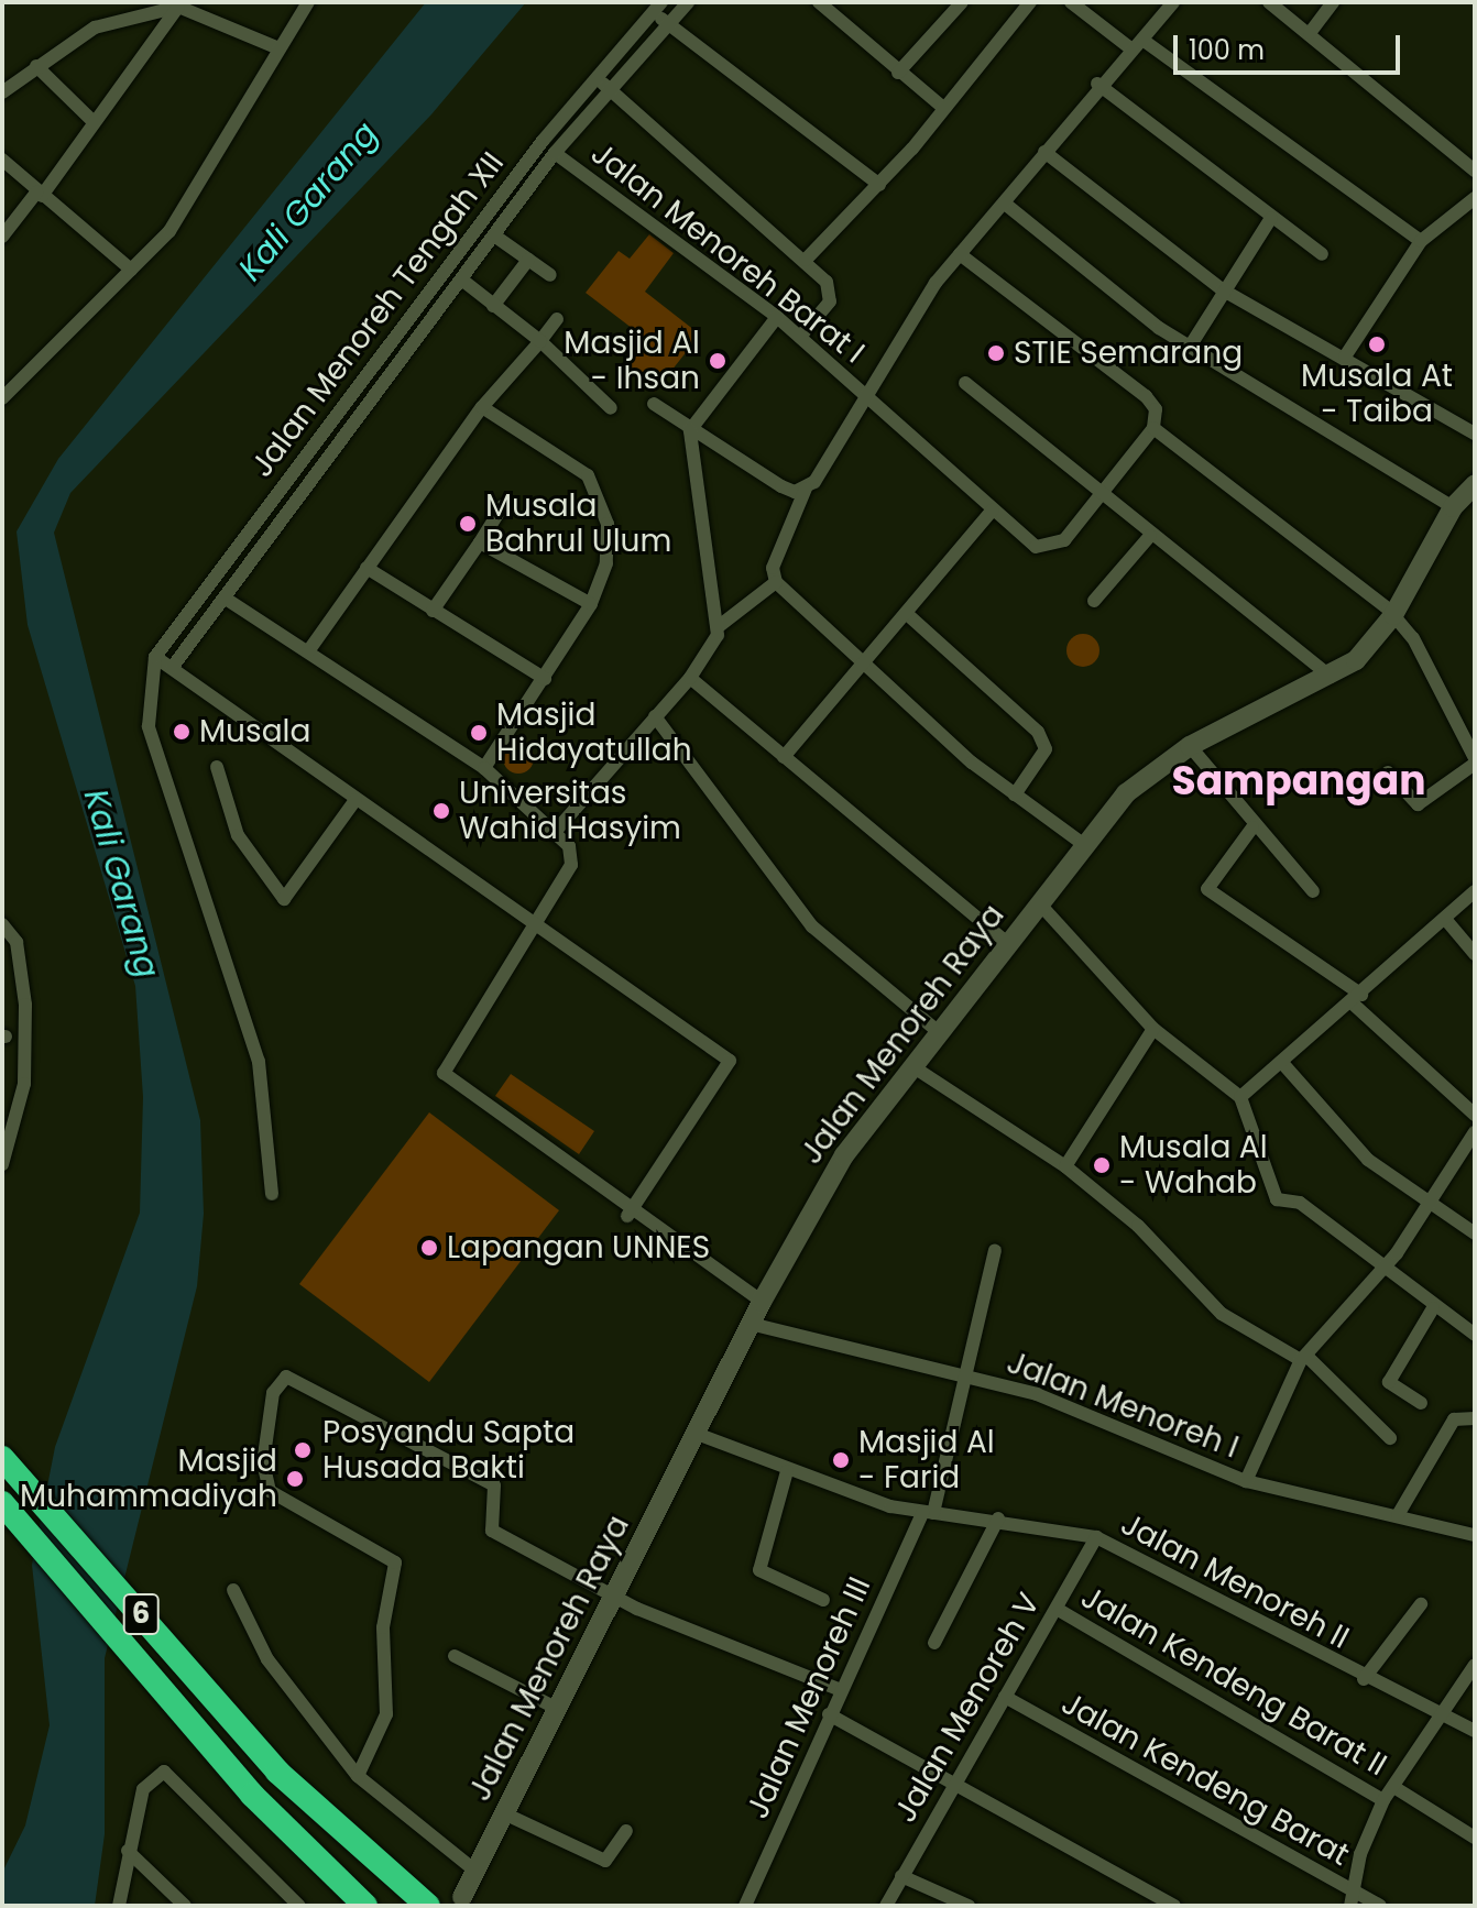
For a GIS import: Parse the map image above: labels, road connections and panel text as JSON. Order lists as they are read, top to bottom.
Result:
{
  "streets": {
    "highway": ["6"],
    "main road": ["Jalan Menoreh Raya"],
    "street": [
      "Jalan Menoreh Barat I",
      "Jalan Menoreh Tengah XII",
      "Jalan Menoreh I",
      "Jalan Menoreh II",
      "Jalan Kendeng Barat II",
      "Jalan Menoreh III",
      "Jalan Menoreh V",
      "Jalan Kendeng Barat"
    ]
  },
  "crossings": [
    ["Jalan Menoreh Raya", "Jalan Menoreh I"],
    ["Jalan Menoreh Raya", "Jalan Menoreh II"],
    ["Jalan Menoreh I", "Jalan Menoreh III"],
    ["Jalan Menoreh II", "Jalan Menoreh III"],
    ["Jalan Menoreh II", "Jalan Menoreh V"],
    ["Jalan Kendeng Barat II", "Jalan Menoreh V"],
    ["Jalan Menoreh V", "Jalan Kendeng Barat"]
  ],
  "districts": ["Sampangan"],
  "water": ["Kali Garang"],
  "places": [
    "Musala At - Taiba",
    "STIE Semarang",
    "Masjid Al - Ihsan",
    "Musala Bahrul Ulum",
    "Musala",
    "Masjid Hidayatullah",
    "Universitas Wahid Hasyim",
    "Musala Al - Wahab",
    "Lapangan UNNES",
    "Posyandu Sapta Husada Bakti",
    "Masjid Al - Farid",
    "Masjid Muhammadiyah"
  ],
  "scale_bar": "100 m"
}
